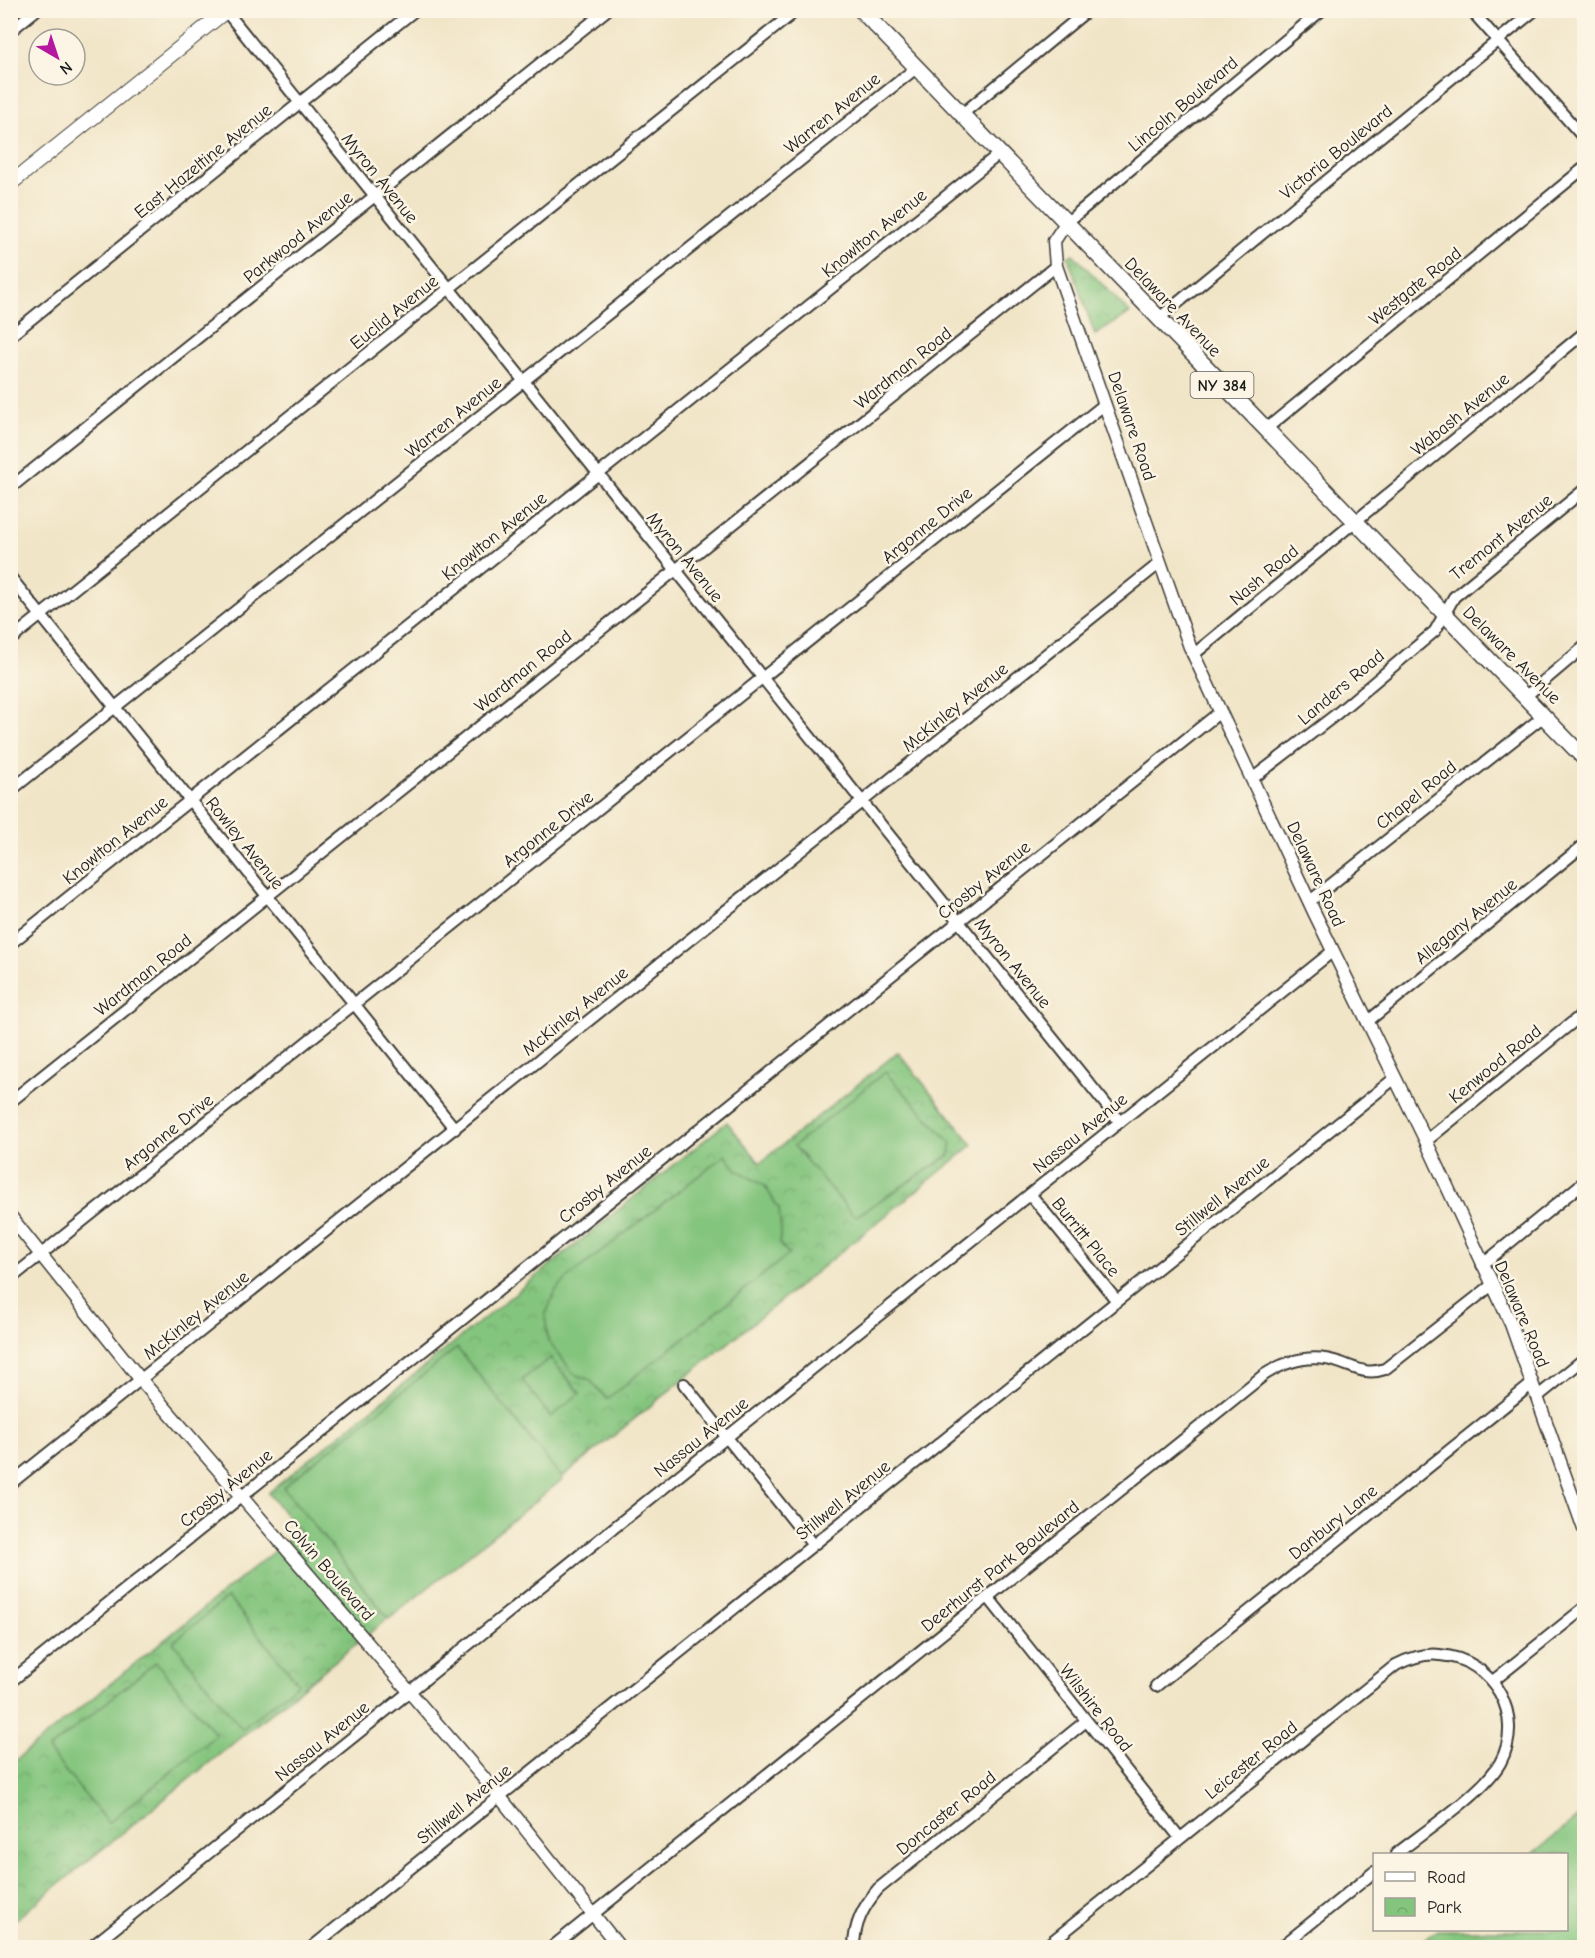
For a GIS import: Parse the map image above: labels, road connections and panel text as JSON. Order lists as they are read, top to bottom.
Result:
{
  "streets": {
    "main road": ["Delaware Avenue", "NY 384"],
    "street": [
      "Lincoln Boulevard",
      "Warren Avenue",
      "Victoria Boulevard",
      "East Hazeltine Avenue",
      "Myron Avenue",
      "Knowlton Avenue",
      "Parkwood Avenue",
      "Westgate Road",
      "Euclid Avenue",
      "Wardman Road",
      "Wabash Avenue",
      "Delaware Road",
      "Argonne Drive",
      "Tremont Avenue",
      "Nash Road",
      "Landers Road",
      "McKinley Avenue",
      "Chapel Road",
      "Rowley Avenue",
      "Crosby Avenue",
      "Allegany Avenue",
      "Kenwood Road",
      "Nassau Avenue",
      "Stillwell Avenue",
      "Burritt Place",
      "Danbury Lane",
      "Deerhurst Park Boulevard",
      "Colvin Boulevard",
      "Wilshire Road",
      "Leicester Road",
      "Doncaster Road"
    ]
  },
  "crossings": [
    ["Lincoln Boulevard", "Delaware Avenue"],
    ["Lincoln Boulevard", "Delaware Road"],
    ["Warren Avenue", "Myron Avenue"],
    ["Warren Avenue", "Delaware Avenue"],
    ["Warren Avenue", "Rowley Avenue"],
    ["Victoria Boulevard", "Delaware Avenue"],
    ["East Hazeltine Avenue", "Myron Avenue"],
    ["Myron Avenue", "Knowlton Avenue"],
    ["Myron Avenue", "Parkwood Avenue"],
    ["Myron Avenue", "Euclid Avenue"],
    ["Myron Avenue", "Wardman Road"],
    ["Myron Avenue", "Argonne Drive"],
    ["Myron Avenue", "McKinley Avenue"],
    ["Myron Avenue", "Crosby Avenue"],
    ["Myron Avenue", "Nassau Avenue"],
    ["Knowlton Avenue", "Delaware Avenue"],
    ["Knowlton Avenue", "Rowley Avenue"],
    ["Westgate Road", "Delaware Avenue"],
    ["Delaware Avenue", "Wabash Avenue"],
    ["Delaware Avenue", "Delaware Road"],
    ["Delaware Avenue", "Tremont Avenue"],
    ["Delaware Avenue", "Nash Road"],
    ["Delaware Avenue", "Landers Road"],
    ["Delaware Avenue", "Chapel Road"],
    ["Euclid Avenue", "Rowley Avenue"],
    ["Wardman Road", "Delaware Road"],
    ["Wardman Road", "Rowley Avenue"],
    ["Wabash Avenue", "Nash Road"],
    ["Delaware Road", "Argonne Drive"],
    ["Delaware Road", "Nash Road"],
    ["Delaware Road", "Landers Road"],
    ["Delaware Road", "McKinley Avenue"],
    ["Delaware Road", "Chapel Road"],
    ["Delaware Road", "Crosby Avenue"],
    ["Delaware Road", "Allegany Avenue"],
    ["Delaware Road", "Kenwood Road"],
    ["Delaware Road", "Nassau Avenue"],
    ["Delaware Road", "Stillwell Avenue"],
    ["Delaware Road", "Danbury Lane"],
    ["Delaware Road", "Deerhurst Park Boulevard"],
    ["Argonne Drive", "Rowley Avenue"],
    ["Argonne Drive", "Colvin Boulevard"],
    ["Tremont Avenue", "Landers Road"],
    ["McKinley Avenue", "Rowley Avenue"],
    ["McKinley Avenue", "Colvin Boulevard"],
    ["Crosby Avenue", "Colvin Boulevard"],
    ["Nassau Avenue", "Burritt Place"],
    ["Nassau Avenue", "Colvin Boulevard"],
    ["Stillwell Avenue", "Burritt Place"],
    ["Stillwell Avenue", "Colvin Boulevard"],
    ["Deerhurst Park Boulevard", "Colvin Boulevard"],
    ["Deerhurst Park Boulevard", "Wilshire Road"],
    ["Wilshire Road", "Leicester Road"],
    ["Wilshire Road", "Doncaster Road"]
  ],
  "legend": ["Road", "Park"],
  "north": "bottom right"
}
